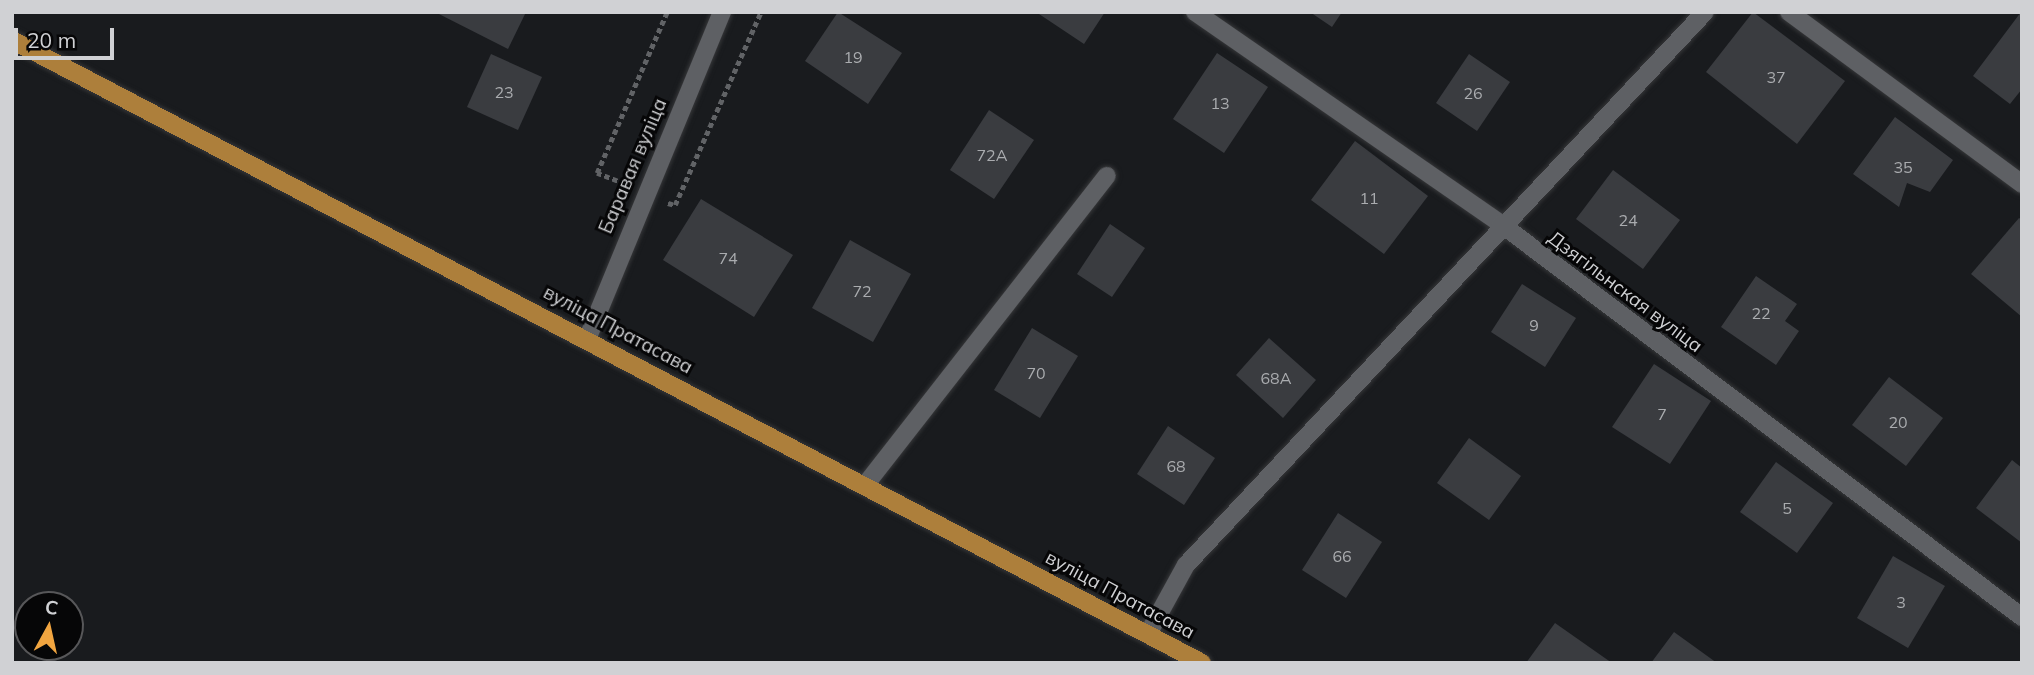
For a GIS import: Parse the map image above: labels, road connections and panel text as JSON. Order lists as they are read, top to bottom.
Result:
{
  "streets": {
    "main road": ["вуліца Пратасава"],
    "street": ["Баравая вуліца", "Дзягільнская вуліца"]
  },
  "crossings": [
    ["Баравая вуліца", "вуліца Пратасава"]
  ],
  "house_numbers": [
    "19",
    "37",
    "23",
    "26",
    "13",
    "72А",
    "35",
    "11",
    "24",
    "74",
    "72",
    "22",
    "9",
    "70",
    "68А",
    "7",
    "20",
    "68",
    "5",
    "66",
    "3"
  ],
  "scale_bar": "20 m",
  "north": "top"
}
